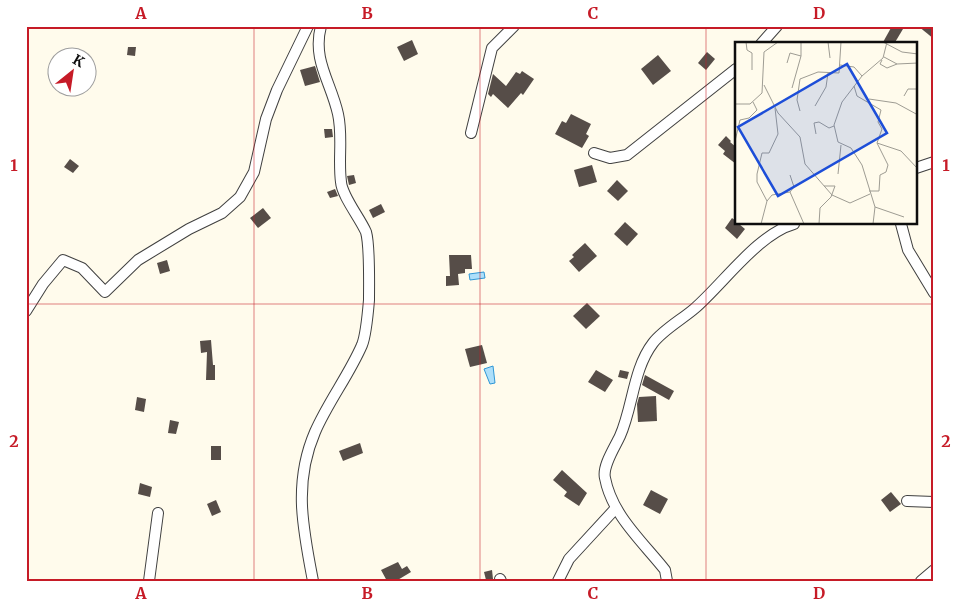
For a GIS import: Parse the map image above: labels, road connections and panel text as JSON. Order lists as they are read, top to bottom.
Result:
{
  "north": "top right",
  "grid": {
    "columns": [
      "A",
      "B",
      "C",
      "D"
    ],
    "rows": ["1", "2"]
  }
}
